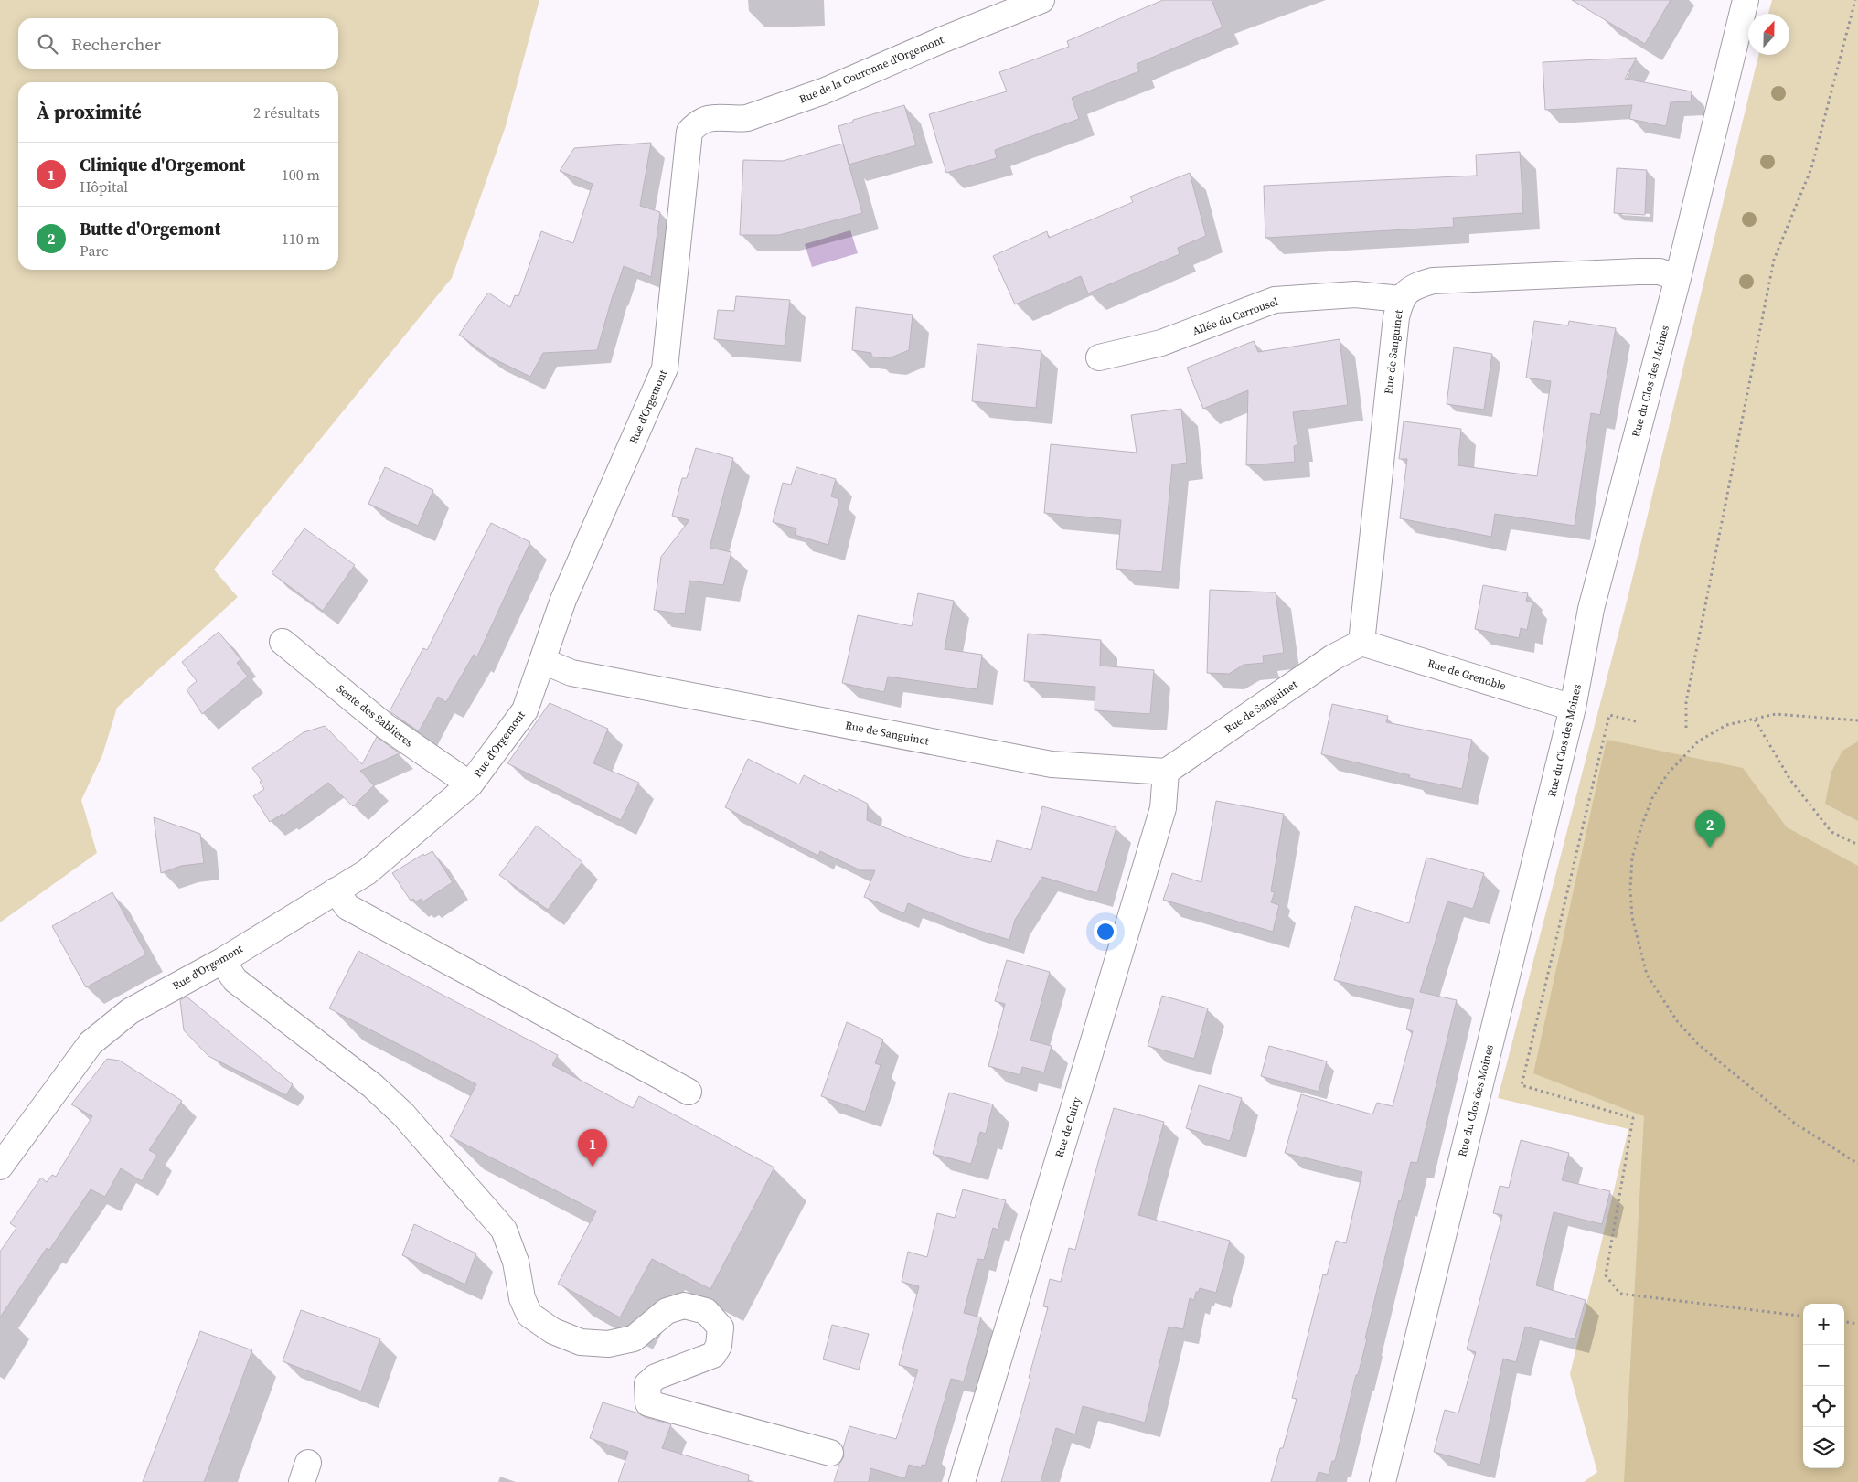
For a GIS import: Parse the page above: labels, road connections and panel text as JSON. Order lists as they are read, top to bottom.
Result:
{
  "streets": {
    "street": [
      "Rue de la Couronne d'Orgemont",
      "Allée du Carrousel",
      "Rue de Sanguinet",
      "Rue du Clos des Moines",
      "Rue d'Orgemont",
      "Rue de Grenoble",
      "Sente des Sablières",
      "Rue de Cuiry"
    ]
  },
  "crossings": [
    ["Rue de la Couronne d'Orgemont", "Rue d'Orgemont"],
    ["Allée du Carrousel", "Rue de Sanguinet"],
    ["Rue de Sanguinet", "Rue du Clos des Moines"],
    ["Rue de Sanguinet", "Rue d'Orgemont"],
    ["Rue de Sanguinet", "Rue de Grenoble"],
    ["Rue de Sanguinet", "Rue de Cuiry"],
    ["Rue du Clos des Moines", "Rue de Grenoble"],
    ["Rue d'Orgemont", "Sente des Sablières"]
  ],
  "north": "top",
  "page": {
    "search": "Rechercher",
    "heading": ["À proximité", "2 résultats"],
    "list": [
      {
        "mark": "1",
        "name": "Clinique d'Orgemont",
        "note": "Hôpital",
        "value": "100 m"
      },
      {
        "mark": "2",
        "name": "Butte d'Orgemont",
        "note": "Parc",
        "value": "110 m"
      }
    ],
    "pins": ["2", "1"],
    "map_buttons": ["+", "−"]
  }
}
